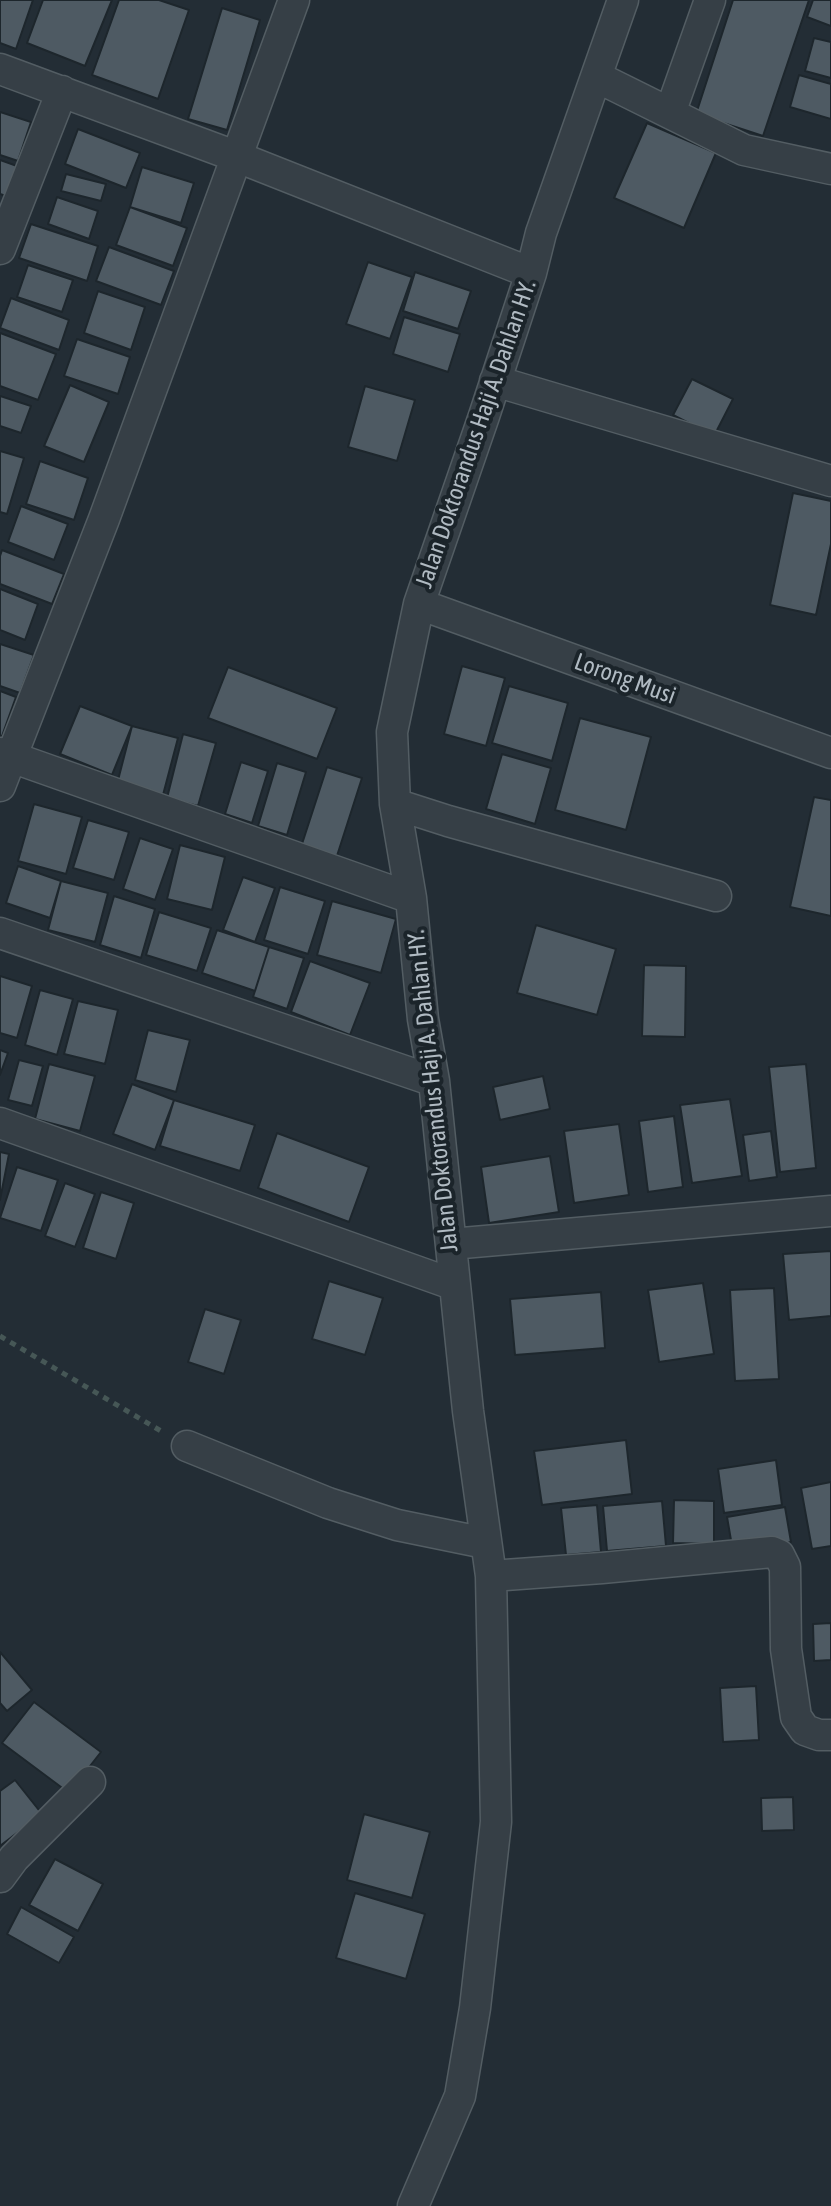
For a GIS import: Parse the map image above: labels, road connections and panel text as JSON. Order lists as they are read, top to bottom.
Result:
{
  "streets": {
    "street": ["Jalan Doktorandus Haji A. Dahlan HY.", "Lorong Musi"]
  },
  "crossings": [
    ["Jalan Doktorandus Haji A. Dahlan HY.", "Lorong Musi"]
  ]
}
